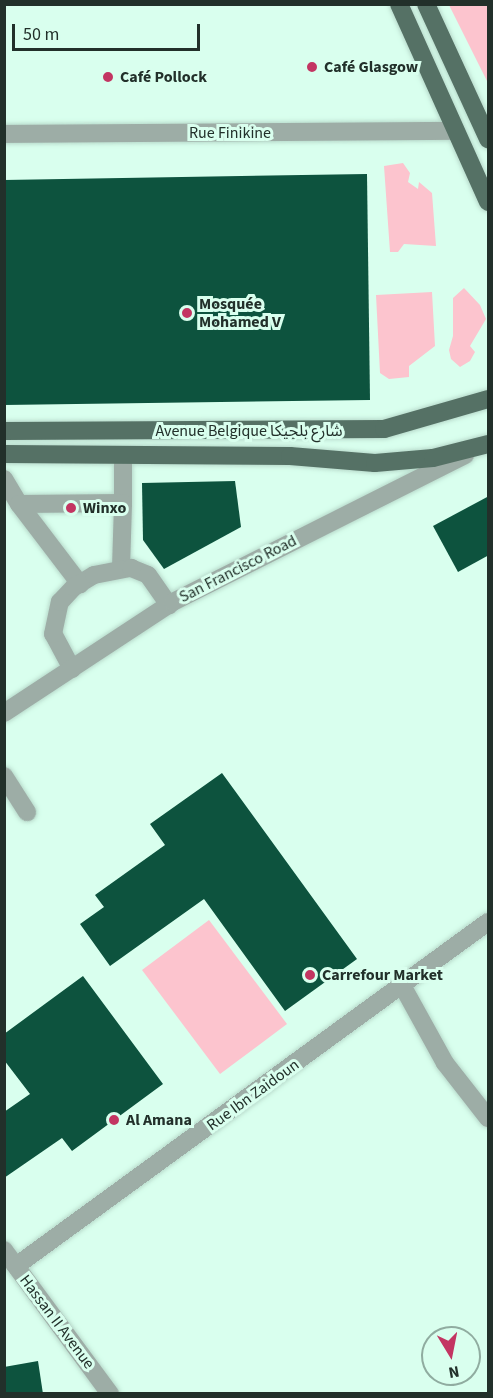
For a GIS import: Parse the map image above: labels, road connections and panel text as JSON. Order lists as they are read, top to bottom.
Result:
{
  "streets": {
    "main road": ["Avenue Belgique شارع بلجيكا"],
    "street": [
      "Rue Finikine",
      "San Francisco Road",
      "Rue Ibn Zaidoun",
      "Hassan II Avenue"
    ]
  },
  "crossings": [
    ["Avenue Belgique شارع بلجيكا", "San Francisco Road"],
    ["Rue Ibn Zaidoun", "Hassan II Avenue"]
  ],
  "places": [
    "Café Glasgow",
    "Café Pollock",
    "Mosquée Mohamed V",
    "Winxo",
    "Carrefour Market",
    "Al Amana"
  ],
  "scale_bar": "50 m",
  "north": "bottom"
}
